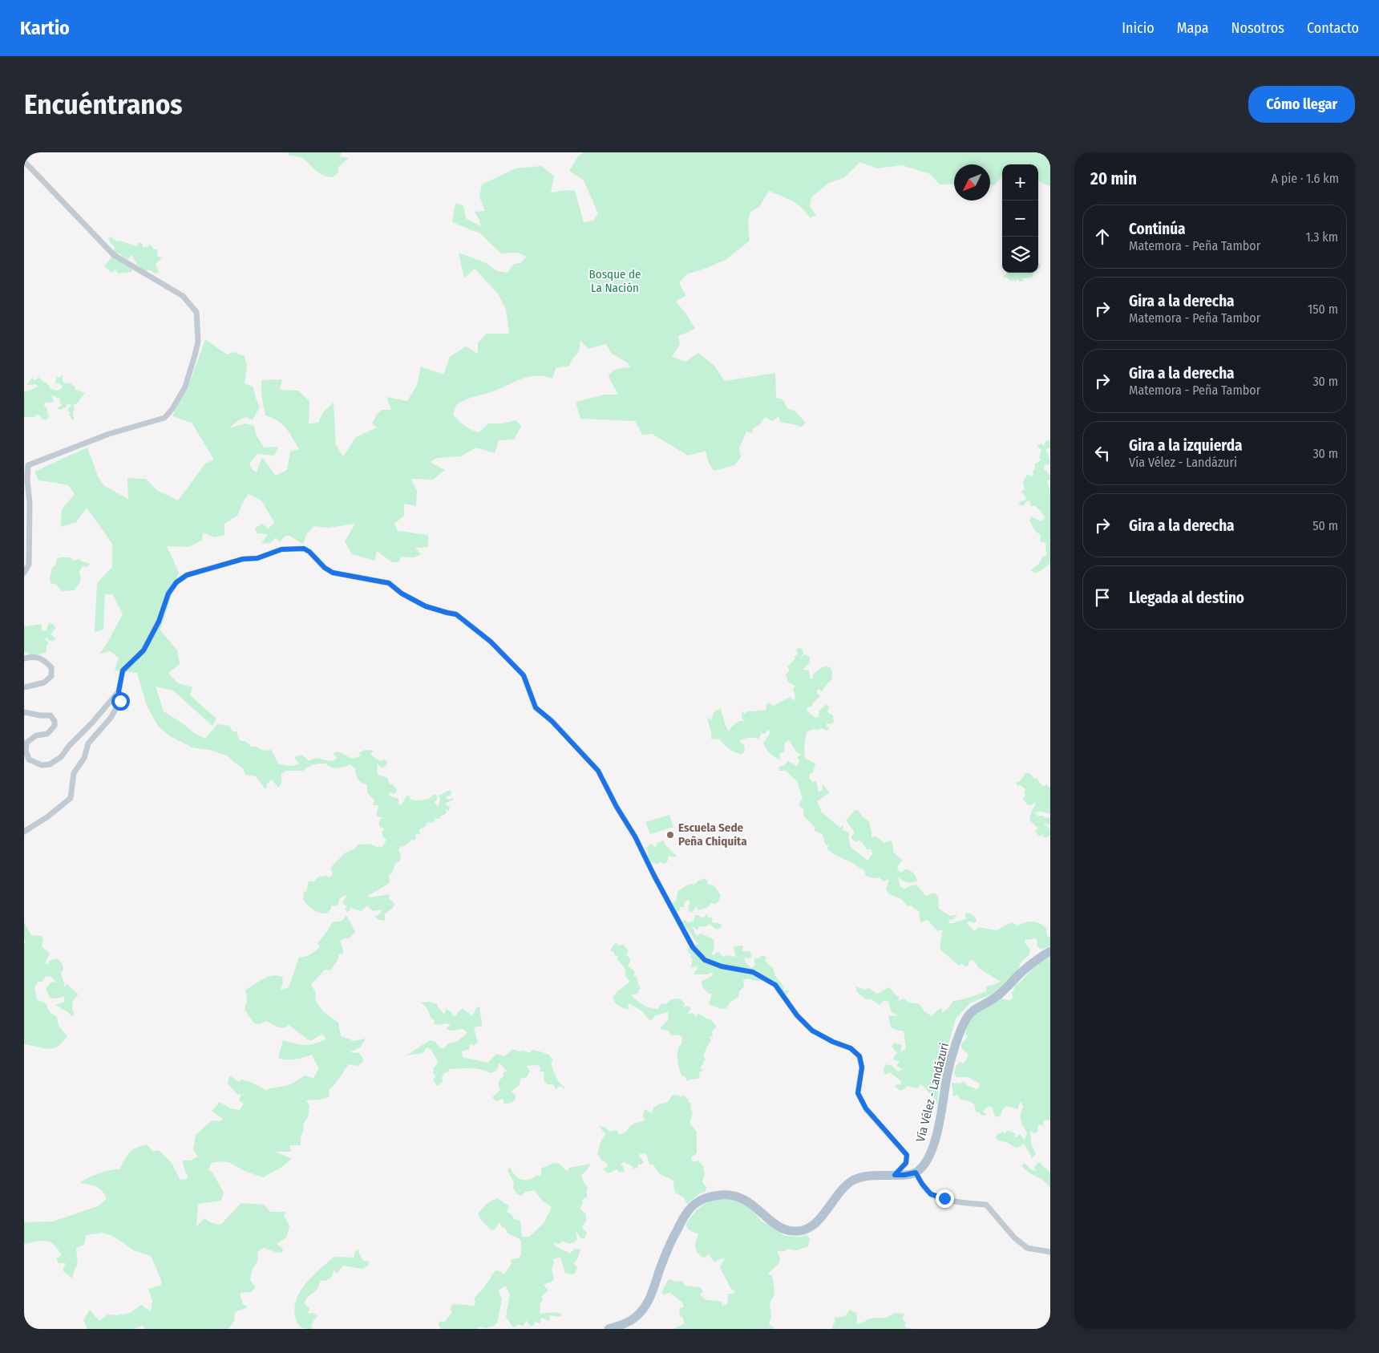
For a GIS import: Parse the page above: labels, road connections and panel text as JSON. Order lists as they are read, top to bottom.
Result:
{
  "streets": {
    "main road": ["Vía Vélez - Landázuri"]
  },
  "parks": ["Bosque de La Nación"],
  "places": ["Escuela Sede Peña Chiquita"],
  "north": "bottom left",
  "page": {
    "header": "Kartio",
    "nav": [
      "Inicio",
      "Mapa",
      "Nosotros",
      "Contacto"
    ],
    "buttons": "Cómo llegar",
    "title": "Encuéntranos",
    "heading": ["20 min", "A pie · 1.6 km"],
    "map_buttons": ["+", "−"],
    "list": [
      ["Continúa", "Matemora - Peña Tambor", "1.3 km"],
      ["Gira a la derecha", "Matemora - Peña Tambor", "150 m"],
      ["Gira a la derecha", "Matemora - Peña Tambor", "30 m"],
      ["Gira a la izquierda", "Vía Vélez - Landázuri", "30 m"],
      ["Gira a la derecha", "50 m"],
      "Llegada al destino"
    ]
  }
}
